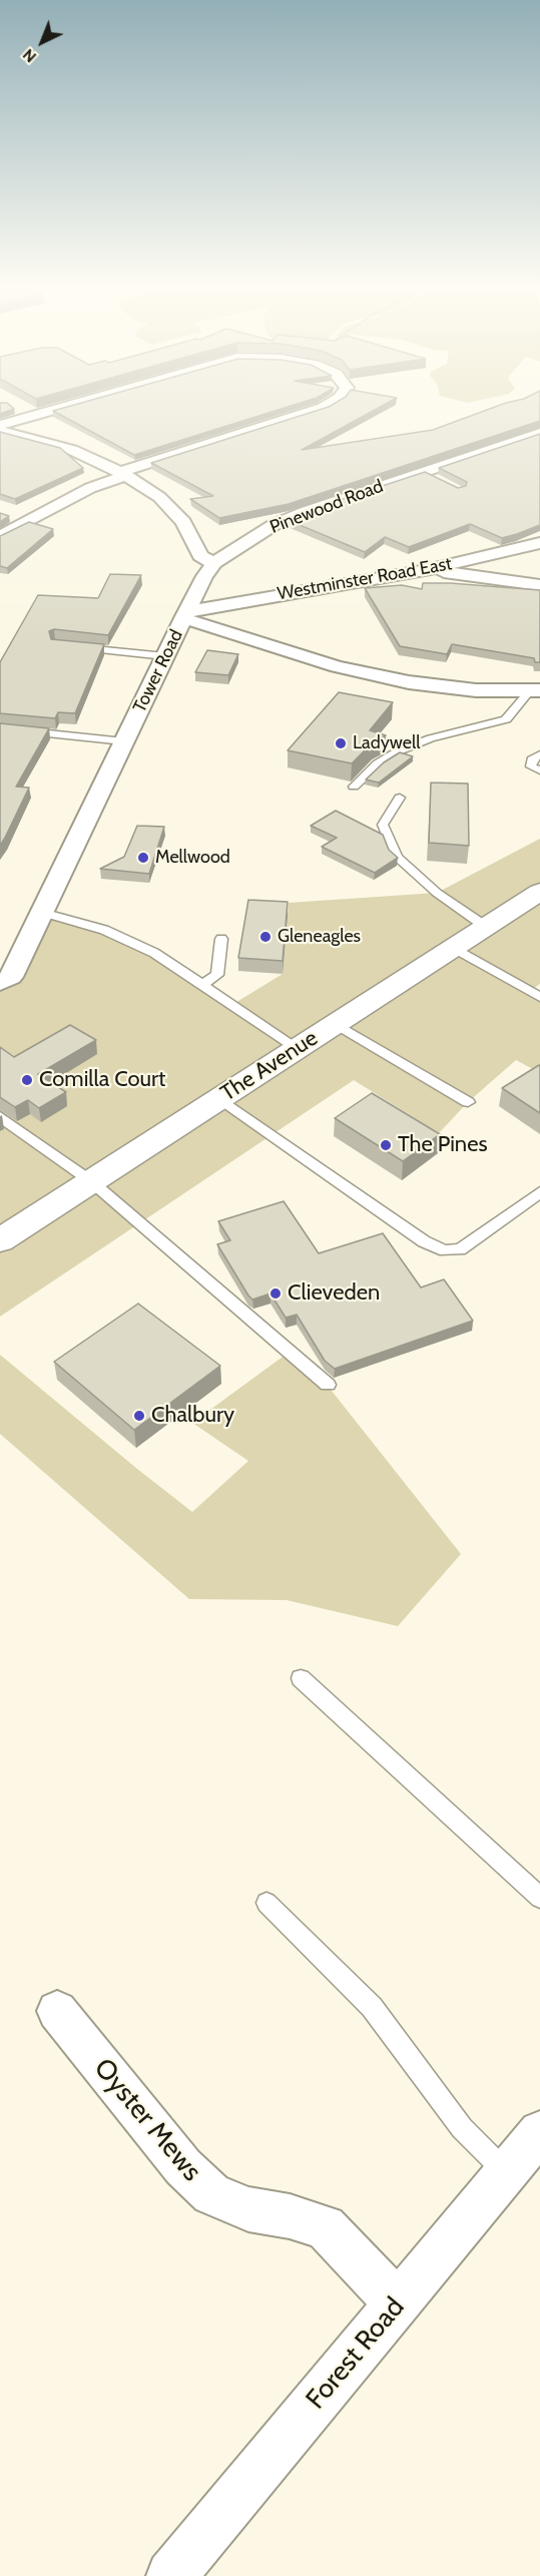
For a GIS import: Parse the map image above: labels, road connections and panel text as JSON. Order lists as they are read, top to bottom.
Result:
{
  "streets": {
    "main road": ["The Avenue"],
    "street": [
      "Pinewood Road",
      "Westminster Road East",
      "Tower Road",
      "Oyster Mews",
      "Forest Road"
    ]
  },
  "crossings": [
    ["Pinewood Road", "Westminster Road East"],
    ["Pinewood Road", "Tower Road"],
    ["Westminster Road East", "Tower Road"],
    ["Oyster Mews", "Forest Road"]
  ],
  "places": [
    "Ladywell",
    "Mellwood",
    "Gleneagles",
    "Comilla Court",
    "The Pines",
    "Clieveden",
    "Chalbury"
  ],
  "north": "bottom left"
}
